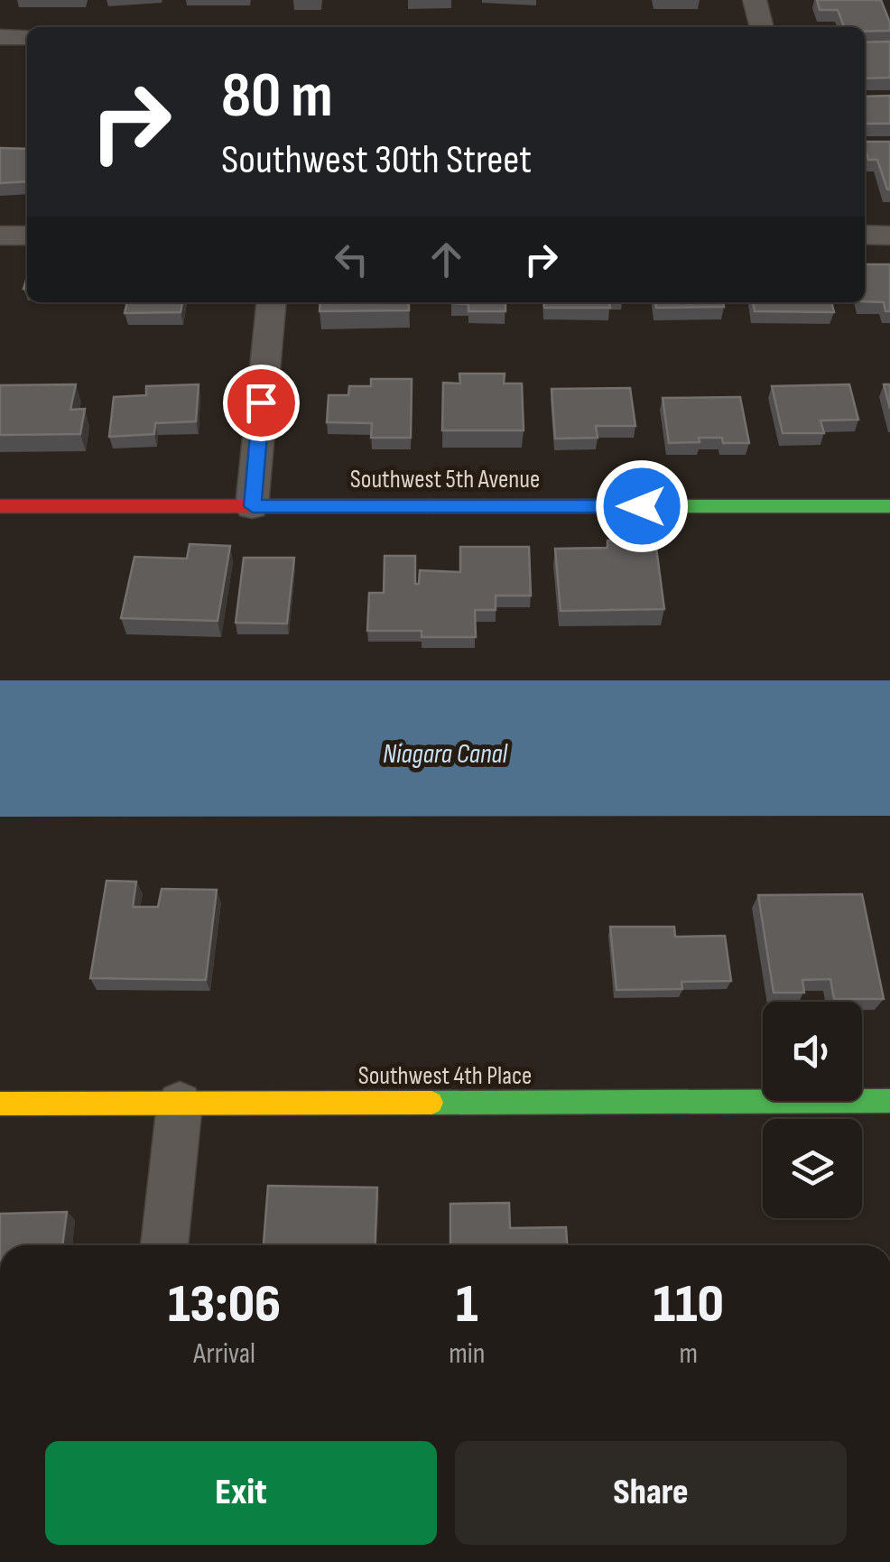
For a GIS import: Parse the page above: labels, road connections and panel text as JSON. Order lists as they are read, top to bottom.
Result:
{
  "streets": {
    "street": ["Southwest 5th Avenue", "Southwest 4th Place"]
  },
  "water": ["Niagara Canal"],
  "page": {
    "turn": ["80 m", "Southwest 30th Street"],
    "eta": [
      "13:06",
      "Arrival",
      "1",
      "min",
      "110",
      "m"
    ],
    "buttons": ["Exit", "Share"]
  }
}
